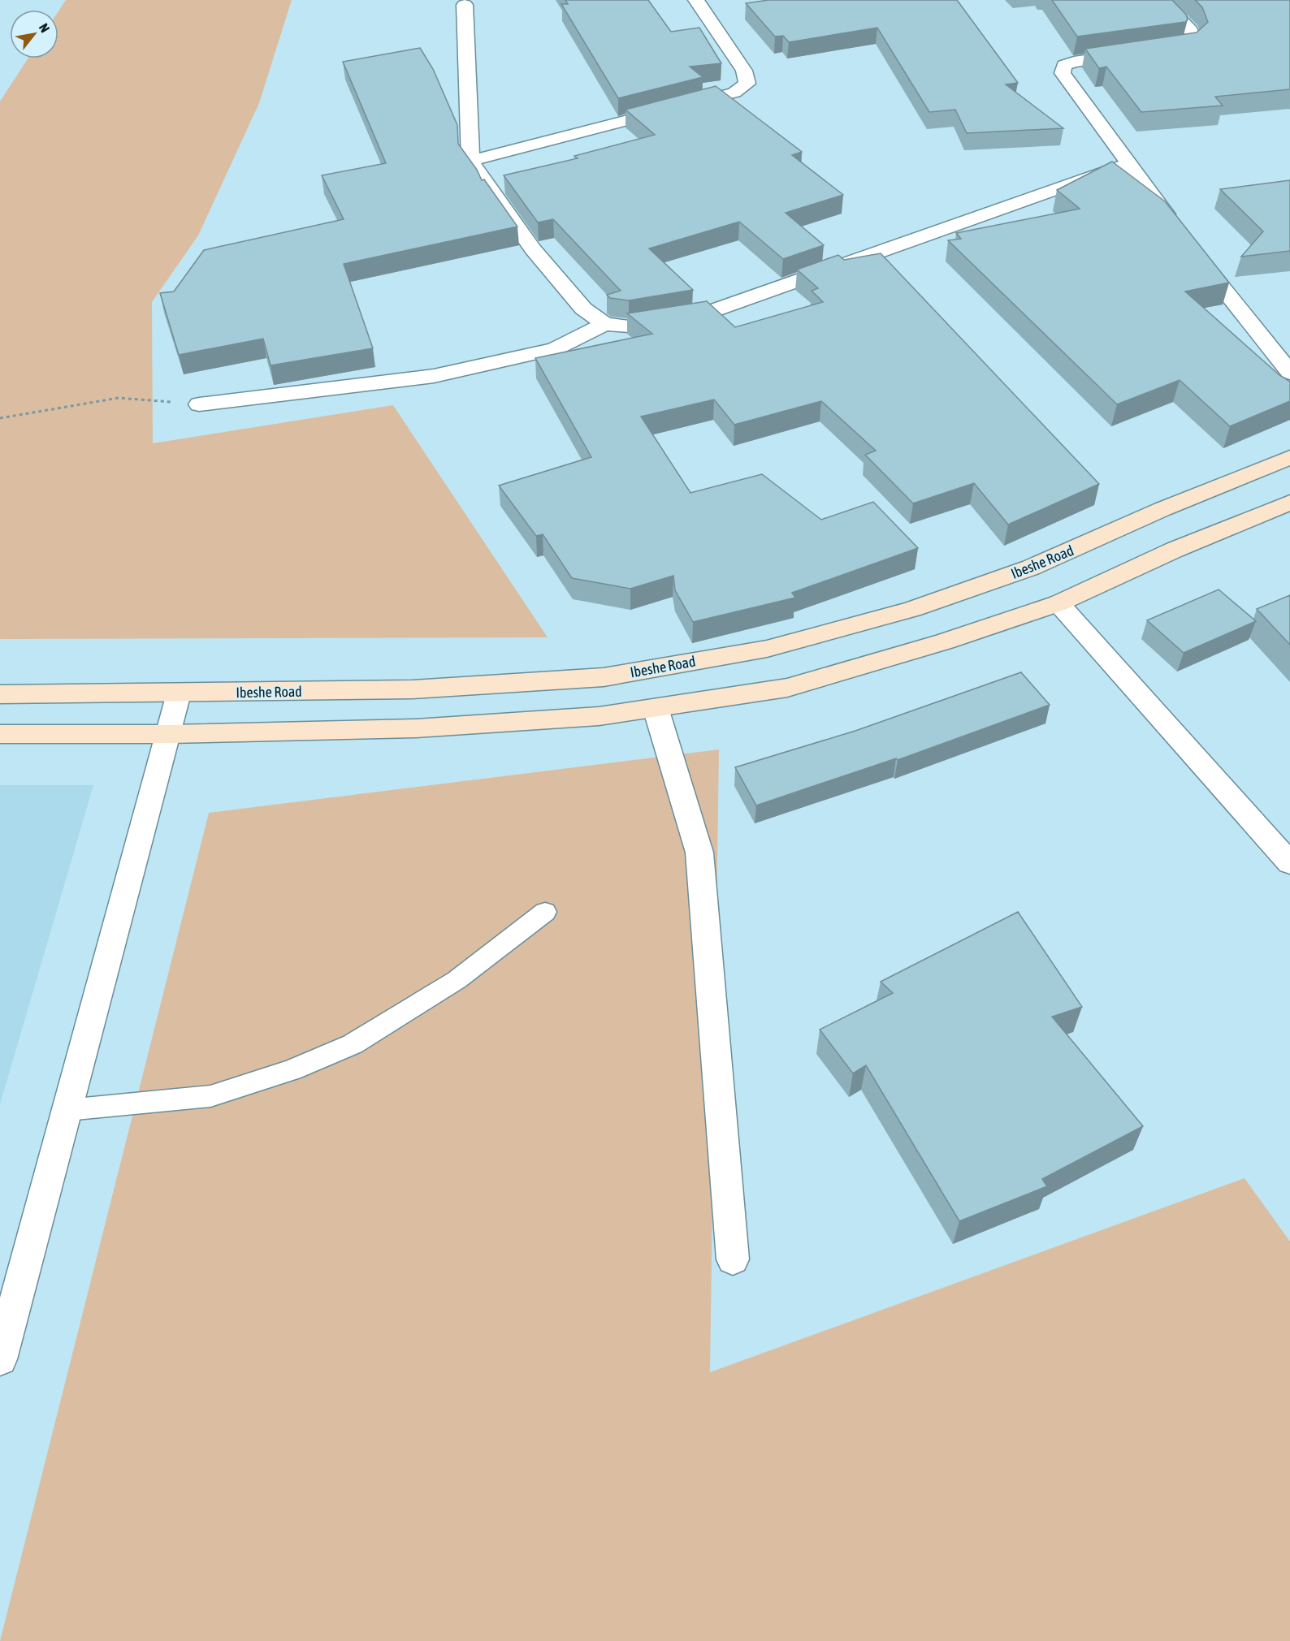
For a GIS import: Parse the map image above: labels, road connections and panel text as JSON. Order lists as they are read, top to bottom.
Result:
{
  "streets": {
    "main road": ["Ibeshe Road"]
  },
  "north": "top right"
}
